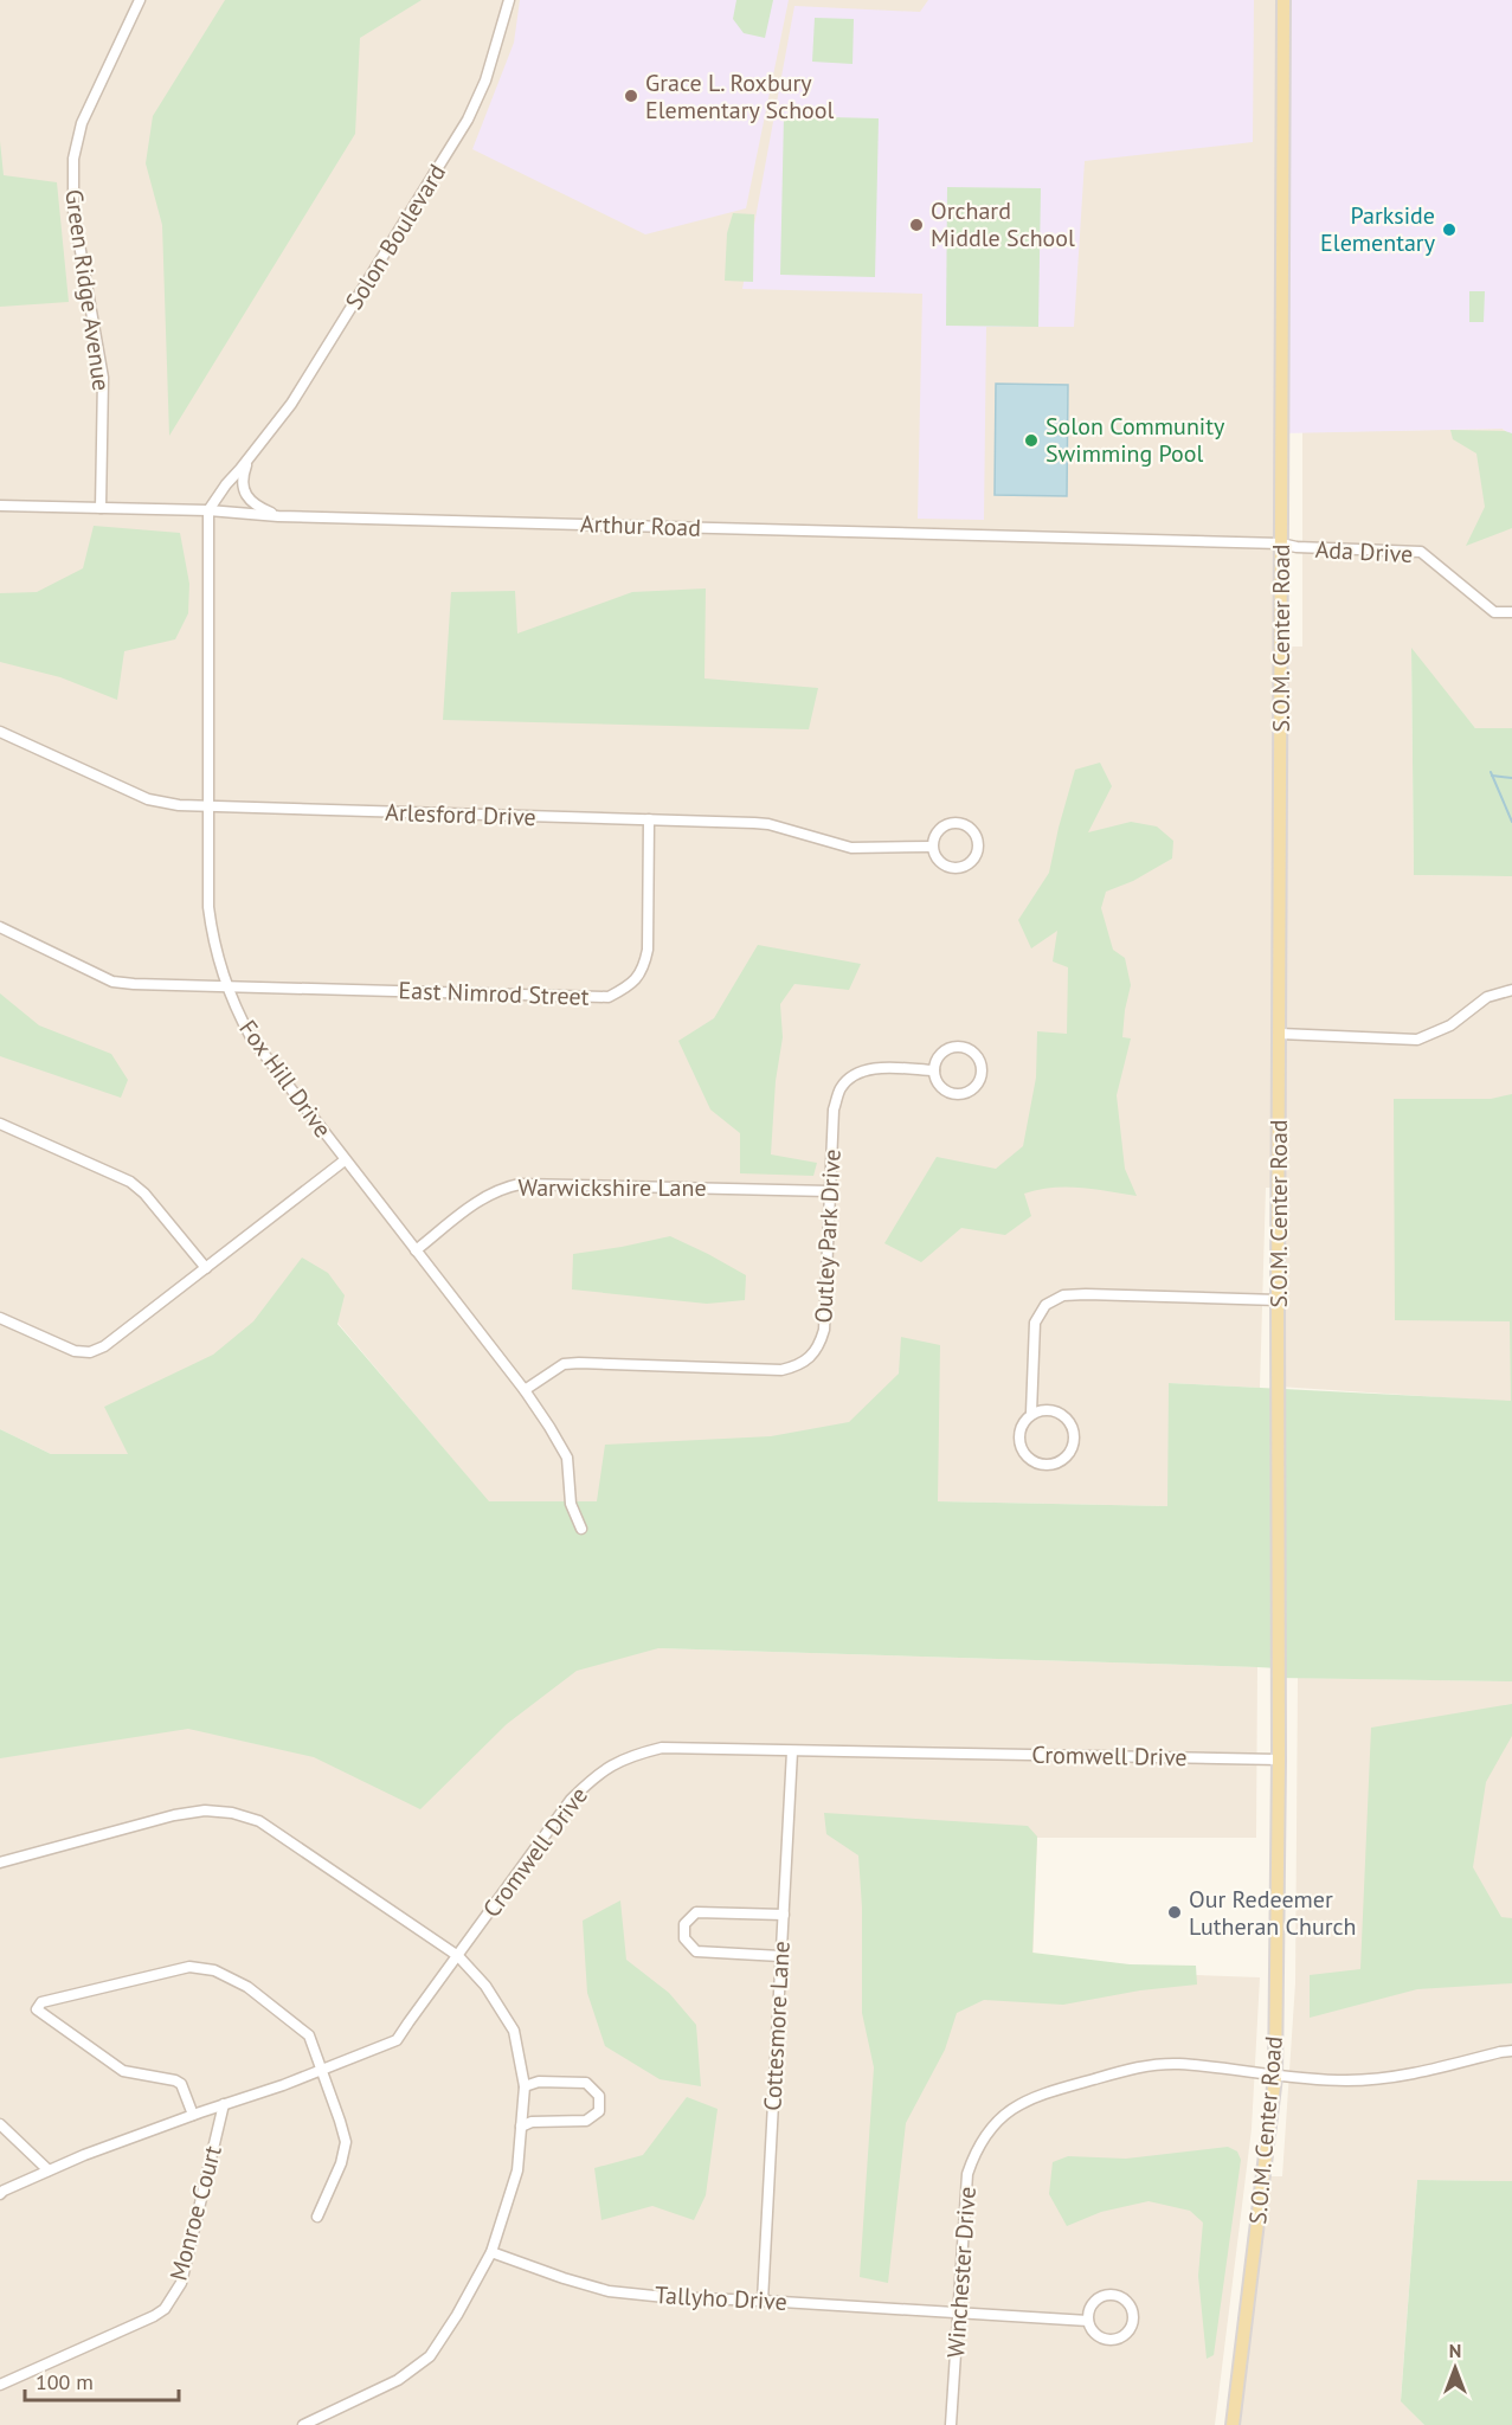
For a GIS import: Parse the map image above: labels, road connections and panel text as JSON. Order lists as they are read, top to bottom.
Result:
{
  "streets": {
    "main road": ["S.O.M. Center Road"],
    "street": [
      "Solon Boulevard",
      "Green Ridge Avenue",
      "Arthur Road",
      "Ada Drive",
      "Arlesford Drive",
      "East Nimrod Street",
      "Fox Hill Drive",
      "Warwickshire Lane",
      "Outley Park Drive",
      "Cromwell Drive",
      "Cottesmore Lane",
      "Monroe Court",
      "Winchester Drive",
      "Tallyho Drive"
    ]
  },
  "crossings": [
    ["Solon Boulevard", "Arthur Road"],
    ["Solon Boulevard", "Fox Hill Drive"],
    ["Green Ridge Avenue", "Arthur Road"],
    ["Arthur Road", "Ada Drive"],
    ["Arthur Road", "S.O.M. Center Road"],
    ["Arthur Road", "Fox Hill Drive"],
    ["Ada Drive", "S.O.M. Center Road"],
    ["S.O.M. Center Road", "Cromwell Drive"],
    ["S.O.M. Center Road", "Winchester Drive"],
    ["Arlesford Drive", "East Nimrod Street"],
    ["Arlesford Drive", "Fox Hill Drive"],
    ["East Nimrod Street", "Fox Hill Drive"],
    ["Fox Hill Drive", "Warwickshire Lane"],
    ["Fox Hill Drive", "Outley Park Drive"],
    ["Warwickshire Lane", "Outley Park Drive"],
    ["Cromwell Drive", "Cottesmore Lane"],
    ["Cromwell Drive", "Monroe Court"],
    ["Cottesmore Lane", "Tallyho Drive"],
    ["Winchester Drive", "Tallyho Drive"]
  ],
  "places": [
    "Grace L. Roxbury Elementary School",
    "Orchard Middle School",
    "Parkside Elementary",
    "Solon Community Swimming Pool",
    "Our Redeemer Lutheran Church"
  ],
  "scale_bar": "100 m",
  "north": "top"
}
